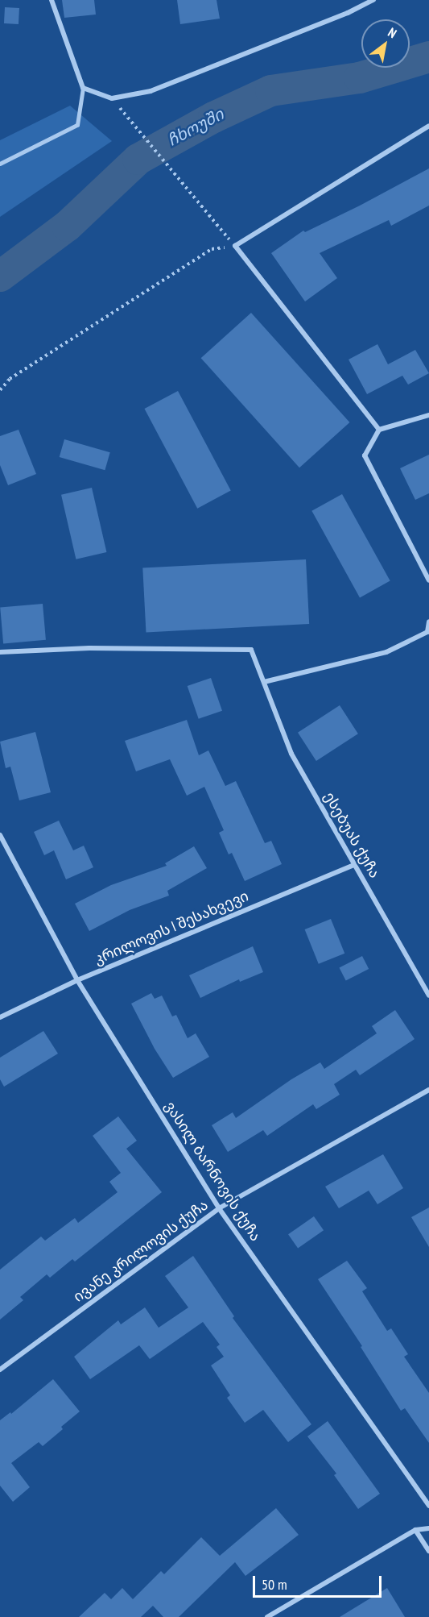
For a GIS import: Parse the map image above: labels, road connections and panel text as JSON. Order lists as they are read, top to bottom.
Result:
{
  "streets": {
    "street": [
      "ესებუას ქუჩა",
      "კრილოვის I შესახვევი",
      "ვასილ ბარნოვის ქუჩა",
      "ივანე კრილოვის ქუჩა"
    ]
  },
  "crossings": [
    ["ესებუას ქუჩა", "კრილოვის I შესახვევი"],
    ["კრილოვის I შესახვევი", "ვასილ ბარნოვის ქუჩა"],
    ["ვასილ ბარნოვის ქუჩა", "ივანე კრილოვის ქუჩა"]
  ],
  "water": ["ჩხოუში"],
  "scale_bar": "50 m",
  "north": "top right"
}
